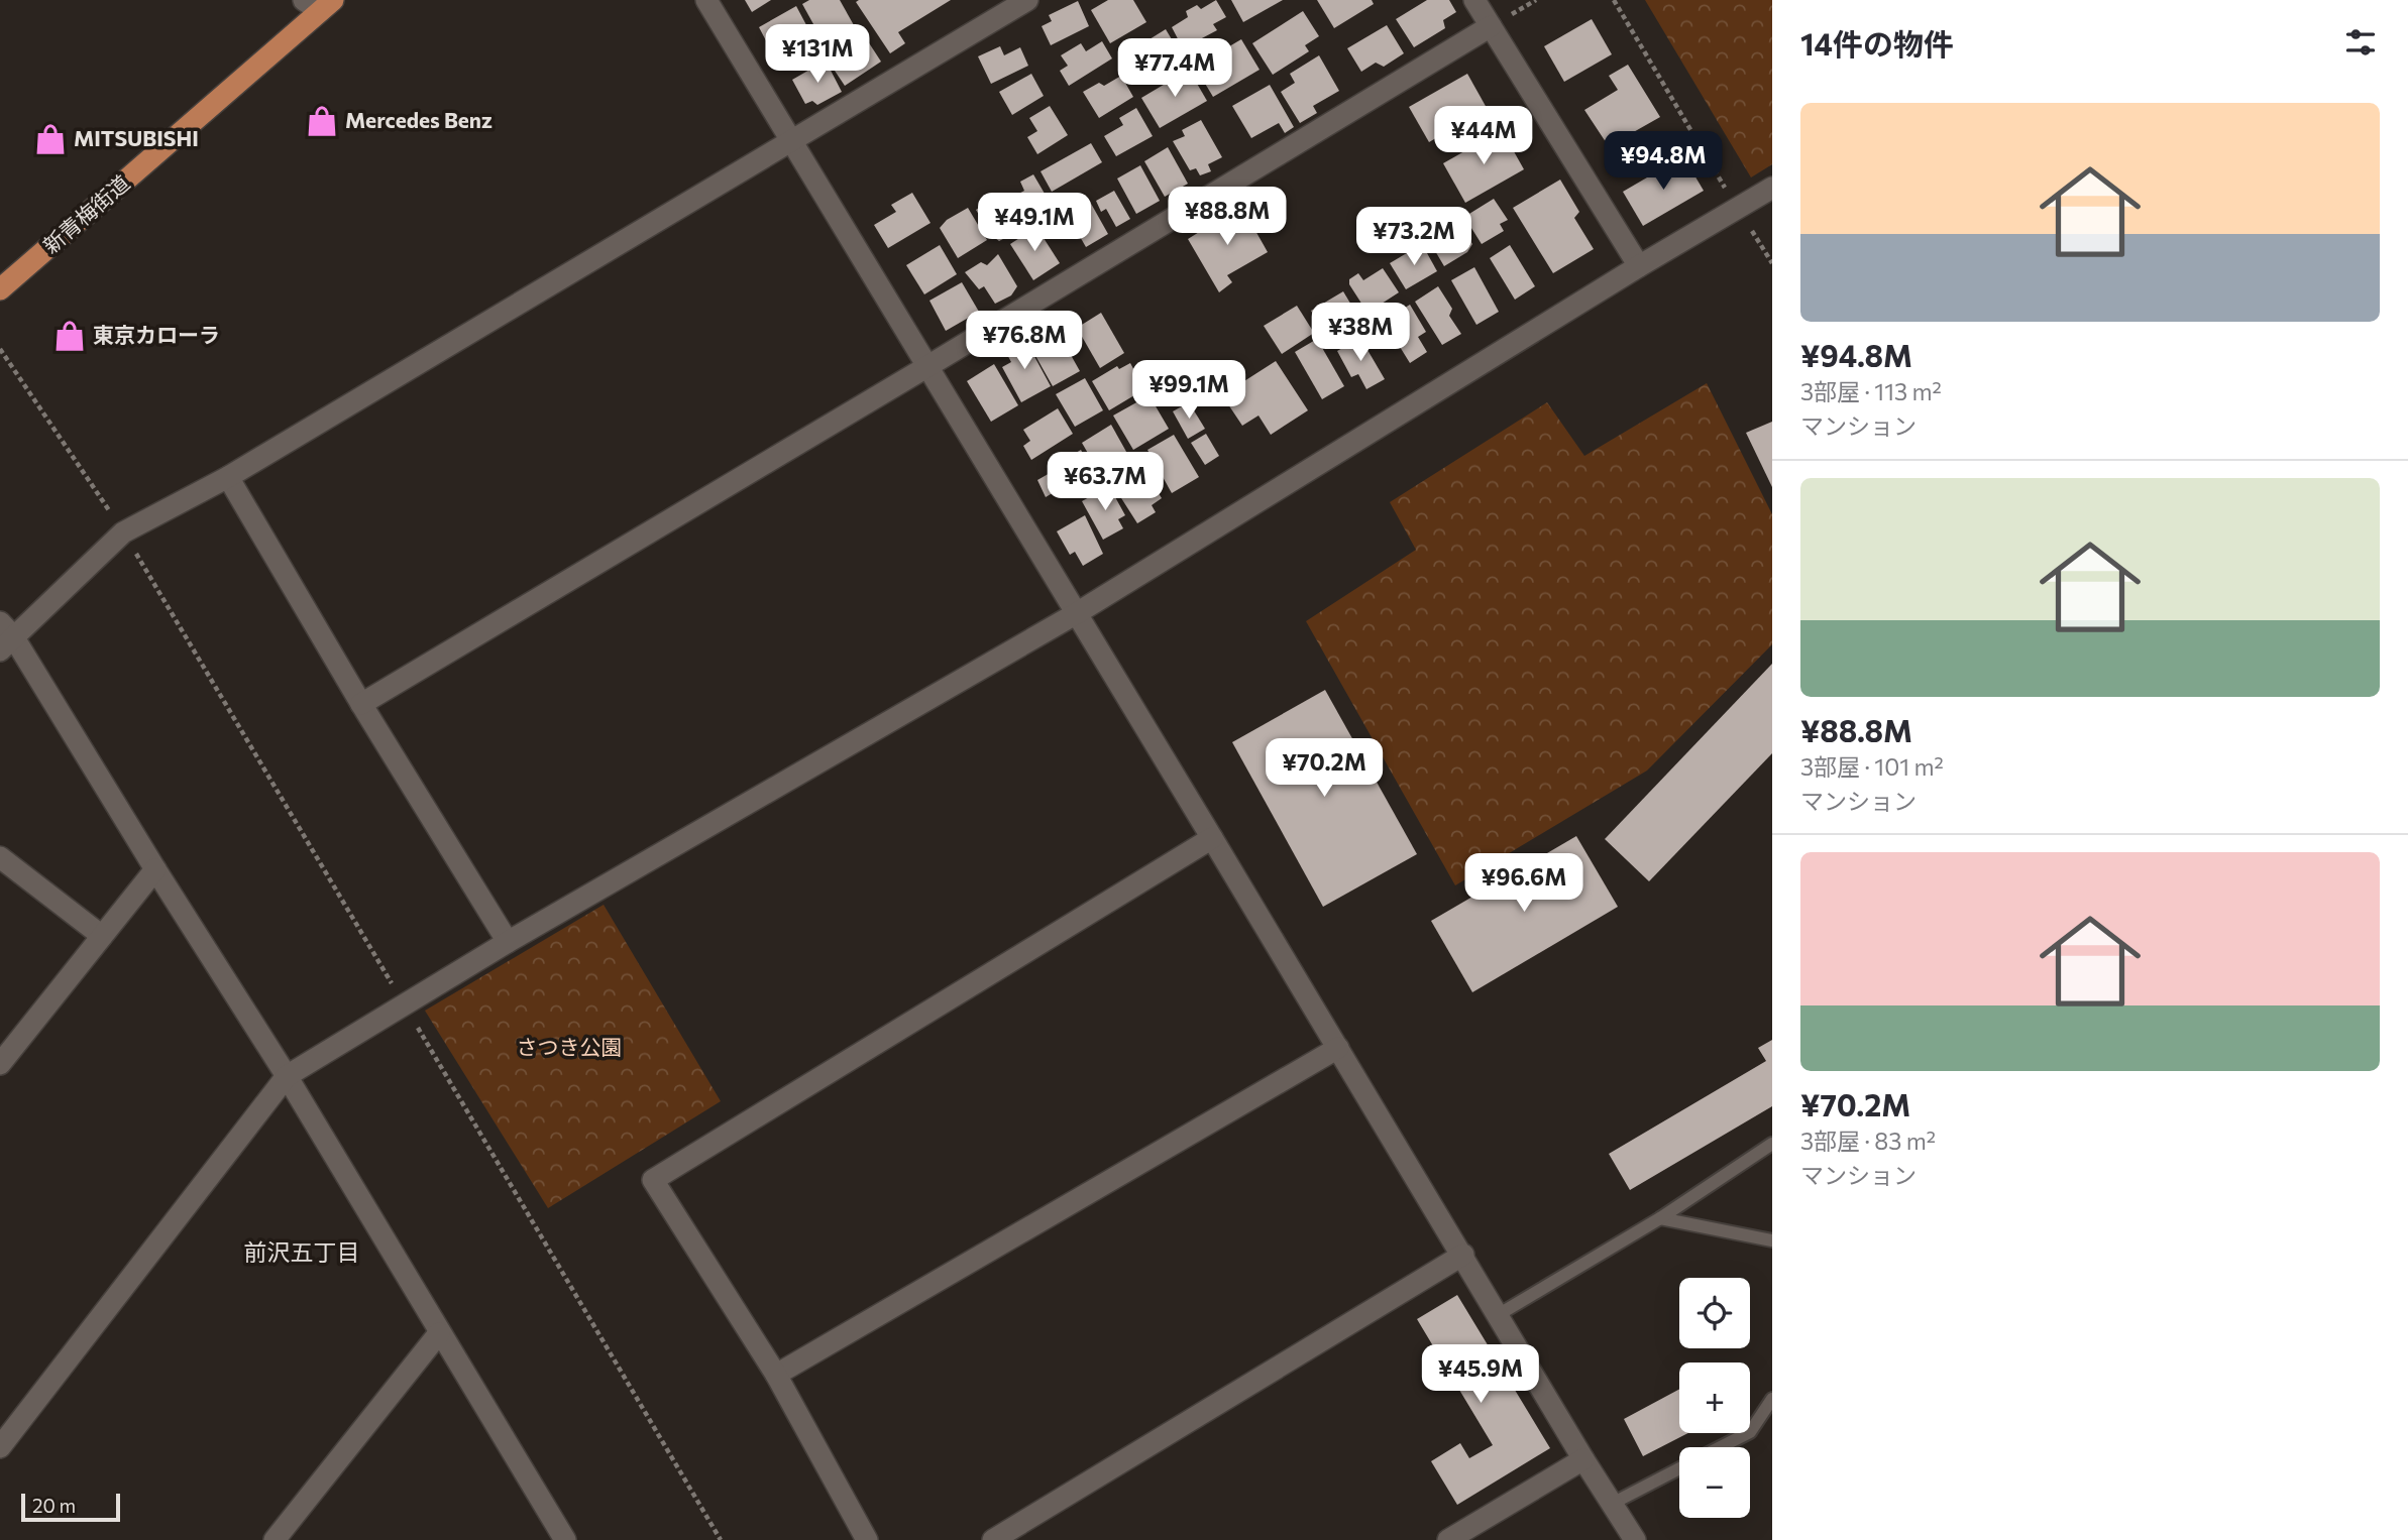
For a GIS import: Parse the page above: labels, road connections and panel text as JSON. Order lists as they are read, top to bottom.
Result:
{
  "streets": {
    "main road": ["新青梅街道"]
  },
  "districts": ["前沢五丁目"],
  "parks": ["さつき公園"],
  "places": {
    "shop": ["Mercedes Benz", "MITSUBISHI", "東京カローラ"]
  },
  "scale_bar": "20 m",
  "page": {
    "heading": "14件の物件",
    "price": [
      "¥131M",
      "¥77.4M",
      "¥44M",
      "¥94.8M",
      "¥88.8M",
      "¥49.1M",
      "¥73.2M",
      "¥38M",
      "¥76.8M",
      "¥99.1M",
      "¥63.7M",
      "¥70.2M",
      "¥96.6M",
      "¥45.9M"
    ],
    "list": [
      {
        "name": "¥94.8M",
        "note": "3部屋 · 113 m² · マンション"
      },
      {
        "name": "¥88.8M",
        "note": "3部屋 · 101 m² · マンション"
      },
      {
        "name": "¥70.2M",
        "note": "3部屋 · 83 m² · マンション"
      }
    ],
    "map_buttons": ["+", "−"],
    "scale": "20 m"
  }
}
